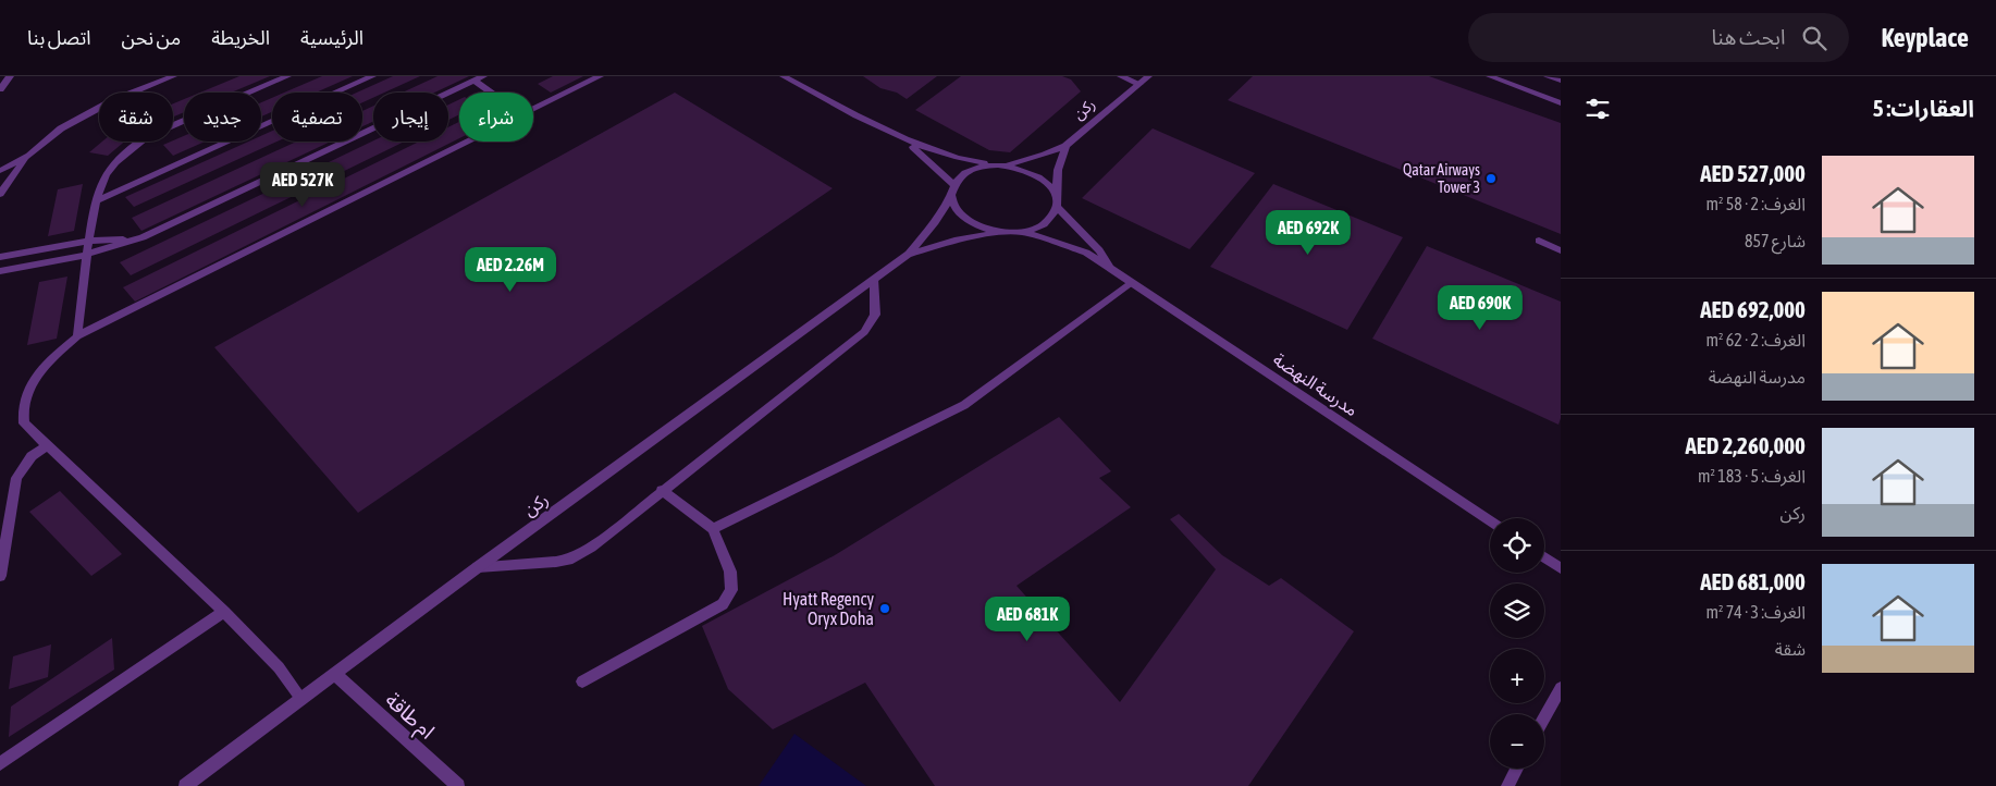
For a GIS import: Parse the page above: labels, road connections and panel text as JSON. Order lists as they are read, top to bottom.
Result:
{
  "streets": {
    "street": ["ركن", "مدرسة النهضة", "ام طاقة"]
  },
  "crossings": [
    ["ركن", "مدرسة النهضة"],
    ["ركن", "ام طاقة"]
  ],
  "places": ["Qatar Airways Tower 3", "Hyatt Regency Oryx Doha"],
  "page": {
    "header": "Keyplace",
    "search": "ابحث هنا",
    "nav": [
      "الرئيسية",
      "الخريطة",
      "من نحن",
      "اتصل بنا"
    ],
    "heading": "العقارات: 5",
    "chip": [
      "شراء",
      "إيجار",
      "تصفية",
      "جديد",
      "شقة"
    ],
    "list": [
      {
        "name": "AED 527,000",
        "note": "الغرف: 2 · 58 m² · شارع 857"
      },
      {
        "name": "AED 692,000",
        "note": "الغرف: 2 · 62 m² · مدرسة النهضة"
      },
      {
        "name": "AED 2,260,000",
        "note": "الغرف: 5 · 183 m² · ركن"
      },
      {
        "name": "AED 681,000",
        "note": "الغرف: 3 · 74 m² · شقة"
      }
    ],
    "price": [
      "AED 527K",
      "AED 692K",
      "AED 2.26M",
      "AED 690K",
      "AED 681K"
    ],
    "map_buttons": ["+", "−"]
  }
}
